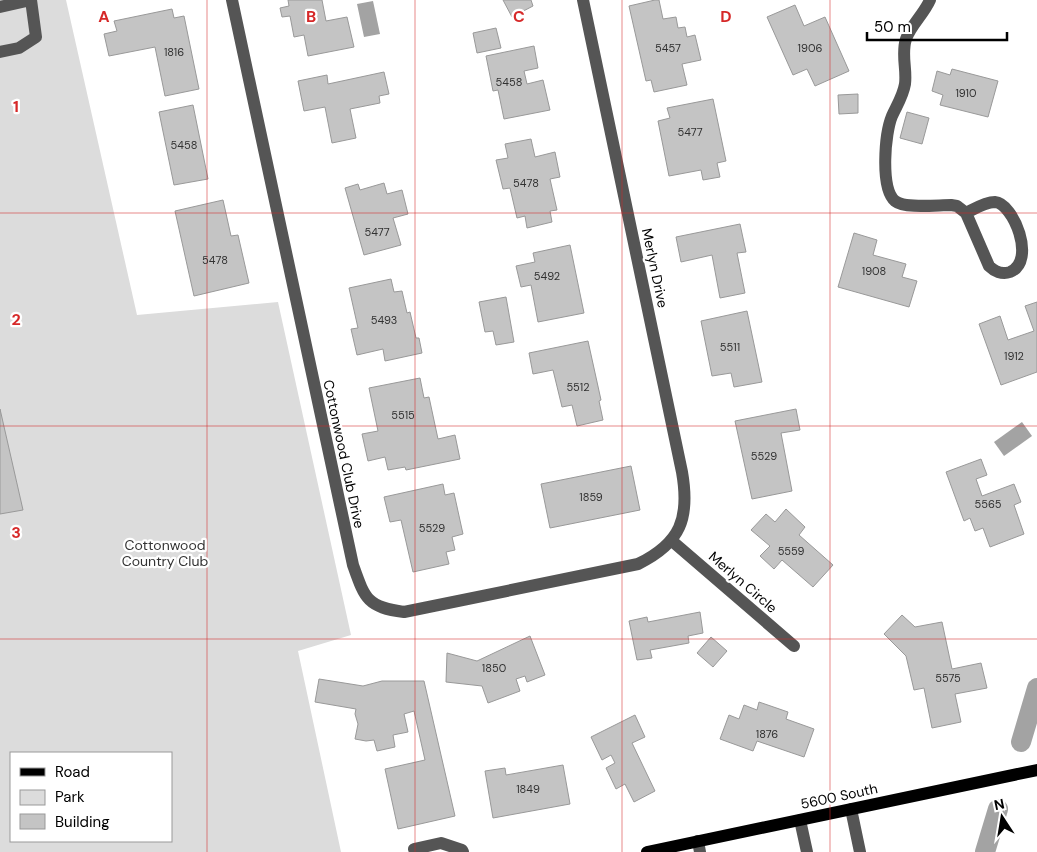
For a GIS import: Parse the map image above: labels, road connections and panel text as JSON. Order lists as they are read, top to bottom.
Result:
{
  "streets": {
    "main road": ["5600 South"],
    "street": ["Merlyn Drive", "Cottonwood Club Drive", "Merlyn Circle"]
  },
  "crossings": [
    ["Merlyn Drive", "Cottonwood Club Drive"],
    ["Merlyn Drive", "Merlyn Circle"],
    ["Cottonwood Club Drive", "Merlyn Circle"]
  ],
  "parks": ["Cottonwood Country Club"],
  "house_numbers": [
    "5457",
    "1906",
    "1816",
    "5458",
    "1910",
    "5477",
    "5458",
    "5478",
    "5477",
    "5478",
    "1908",
    "5492",
    "5493",
    "5511",
    "1912",
    "5512",
    "5515",
    "5529",
    "1859",
    "5565",
    "5529",
    "5559",
    "1850",
    "5575",
    "1876",
    "1849"
  ],
  "legend": ["Road", "Park", "Building"],
  "scale_bar": "50 m",
  "north": "top",
  "grid": {
    "columns": [
      "A",
      "B",
      "C",
      "D"
    ],
    "rows": ["1", "2", "3"]
  }
}
